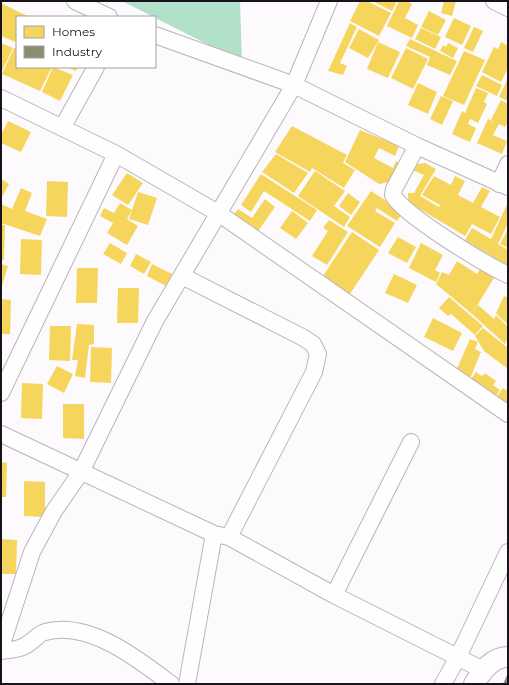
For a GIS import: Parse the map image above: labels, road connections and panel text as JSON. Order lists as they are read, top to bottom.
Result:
{
  "legend": ["Homes", "Industry"]
}
